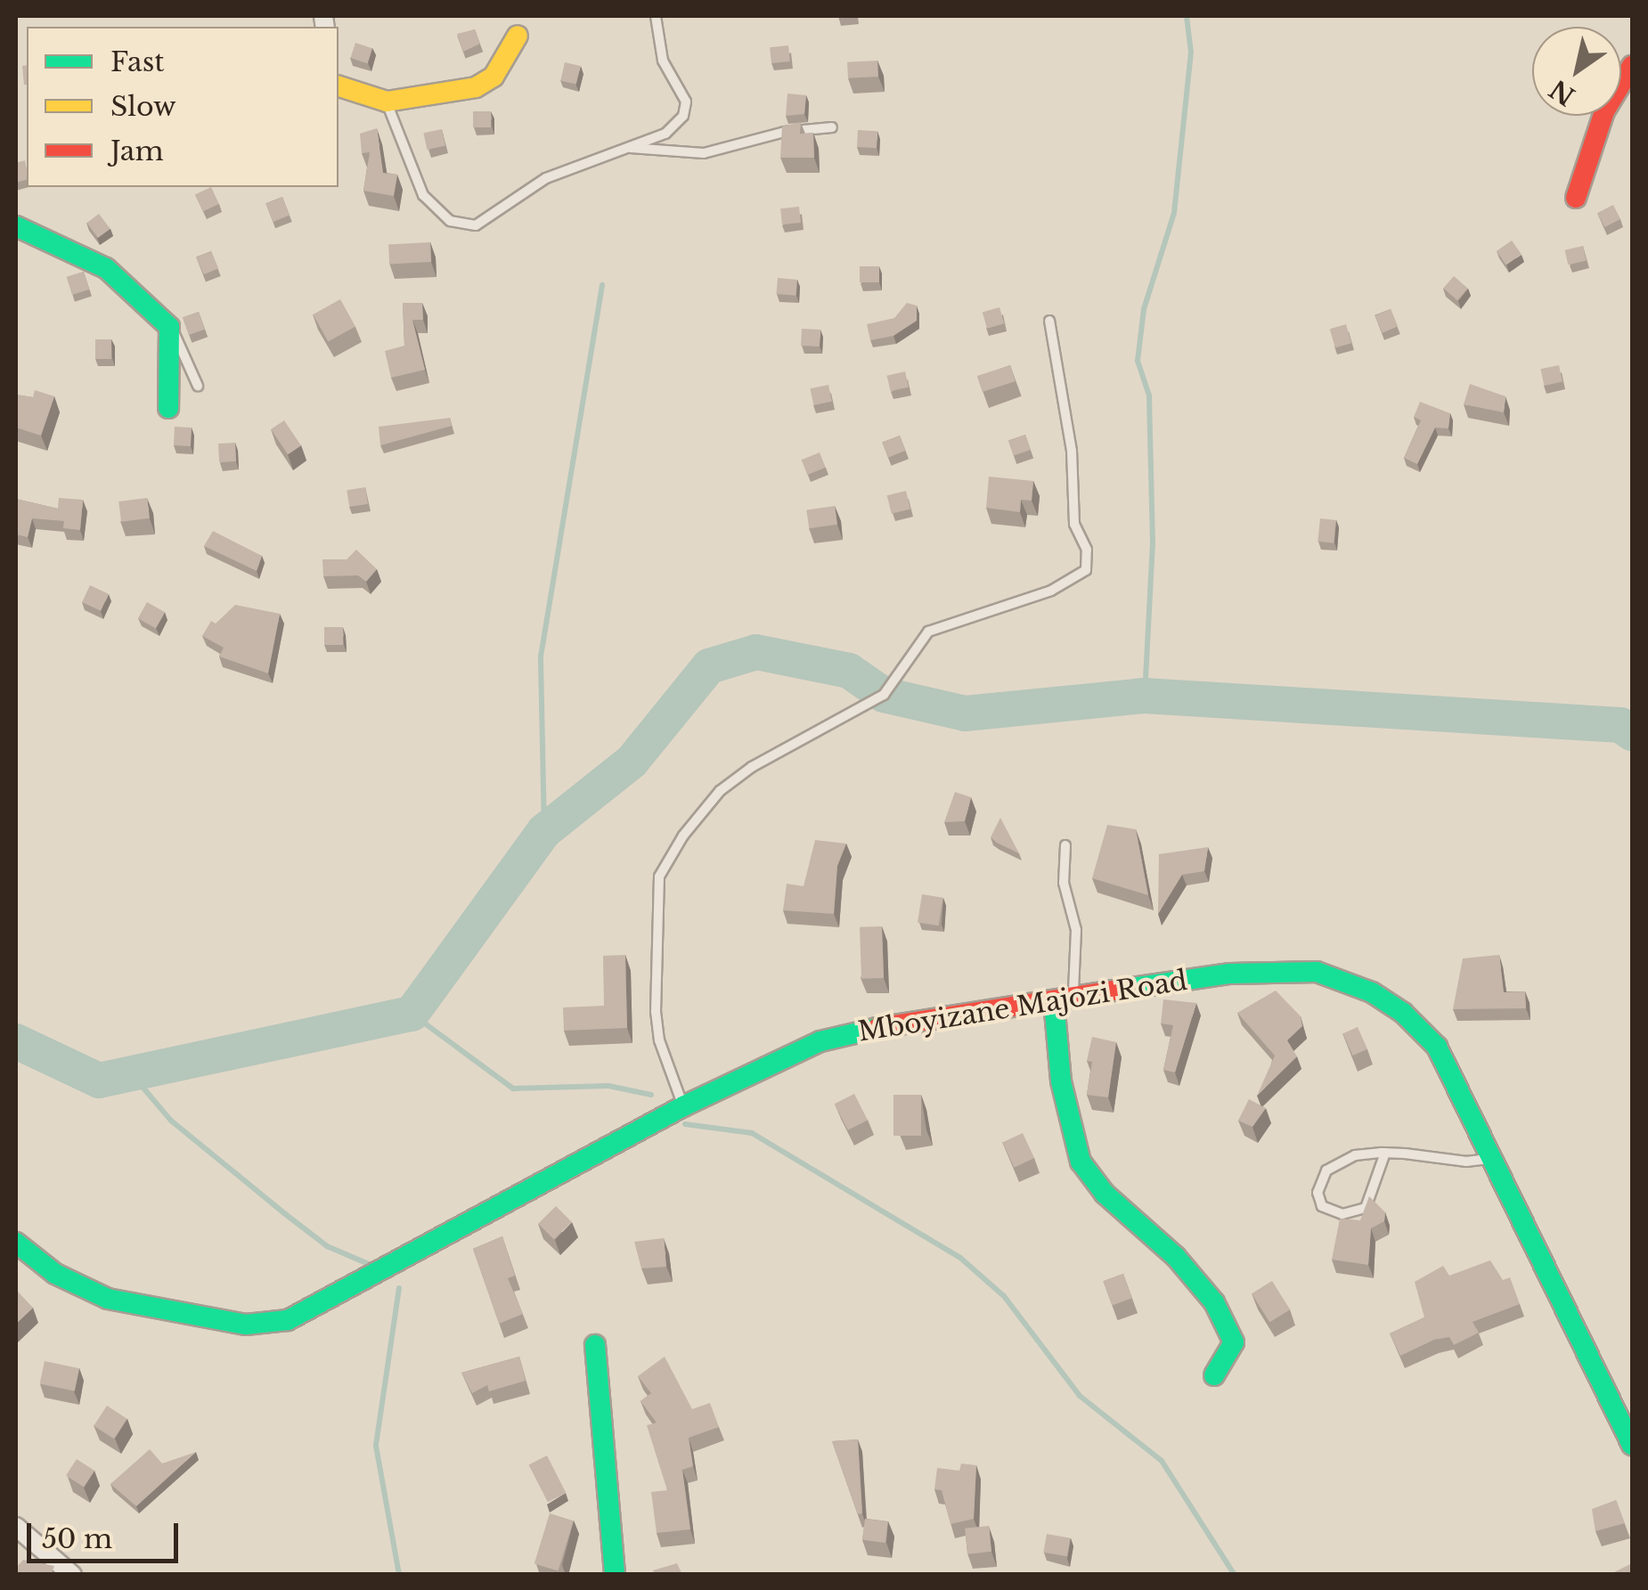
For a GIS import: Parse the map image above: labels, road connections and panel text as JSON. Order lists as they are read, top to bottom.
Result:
{
  "streets": {
    "street": ["Mboyizane Majozi Road"]
  },
  "legend": ["Fast", "Slow", "Jam"],
  "scale_bar": "50 m",
  "north": "bottom left"
}
